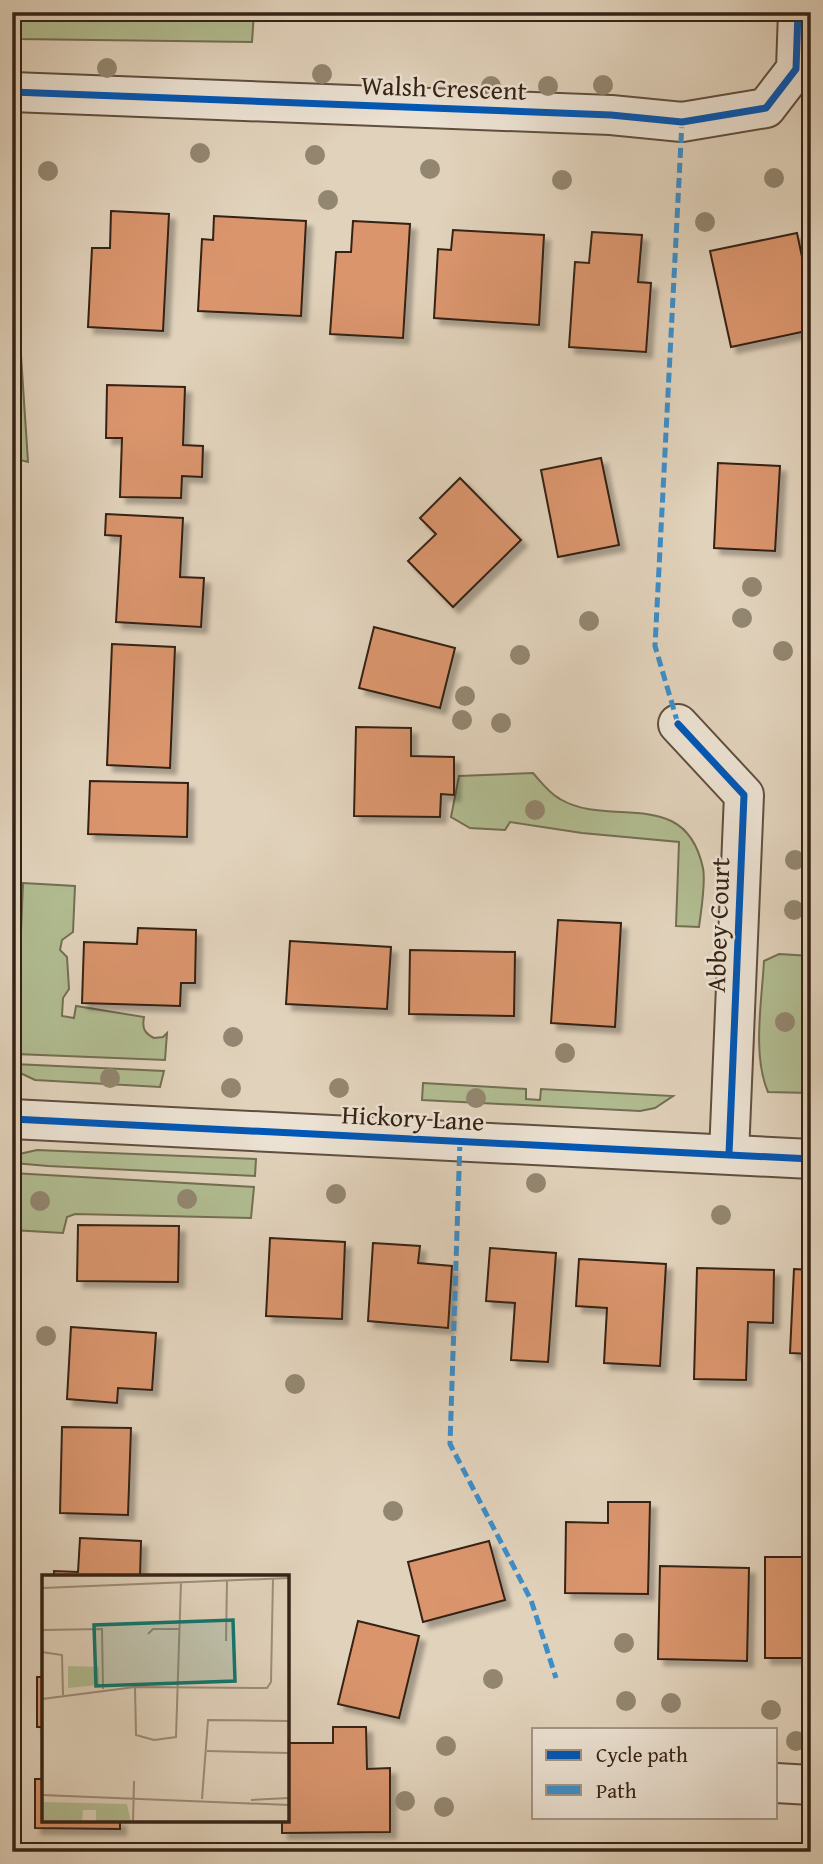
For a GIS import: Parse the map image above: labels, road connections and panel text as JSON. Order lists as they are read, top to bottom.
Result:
{
  "streets": {
    "street": ["Walsh Crescent", "Abbey Court", "Hickory Lane"]
  },
  "crossings": [
    ["Abbey Court", "Hickory Lane"]
  ],
  "legend": ["Cycle path", "Path"]
}
